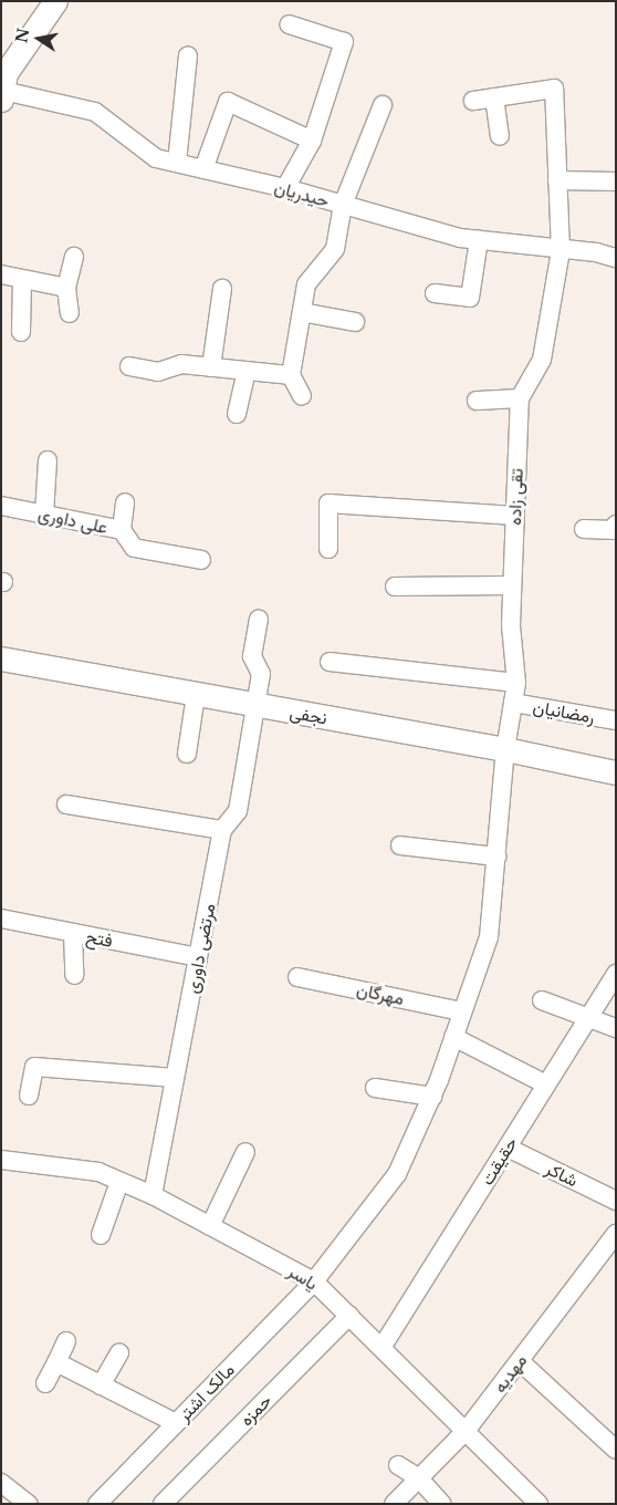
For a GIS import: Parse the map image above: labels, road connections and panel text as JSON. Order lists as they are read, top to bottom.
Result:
{
  "streets": {
    "street": [
      "حیدریان",
      "تقی زاده",
      "علی داوری",
      "رمضانیان",
      "نجفی",
      "فتح",
      "مرتضی داوری",
      "مهرگان",
      "حقیقت",
      "شاکر",
      "یاسر",
      "مهدیه",
      "مالک اشتر",
      "حمزه"
    ]
  },
  "crossings": [
    ["حیدریان", "تقی زاده"],
    ["تقی زاده", "رمضانیان"],
    ["تقی زاده", "نجفی"],
    ["تقی زاده", "مهرگان"],
    ["تقی زاده", "مالک اشتر"],
    ["نجفی", "مرتضی داوری"],
    ["فتح", "مرتضی داوری"],
    ["مرتضی داوری", "یاسر"],
    ["حقیقت", "شاکر"],
    ["حقیقت", "یاسر"],
    ["یاسر", "مهدیه"],
    ["یاسر", "مالک اشتر"],
    ["یاسر", "حمزه"]
  ],
  "north": "left"
}
